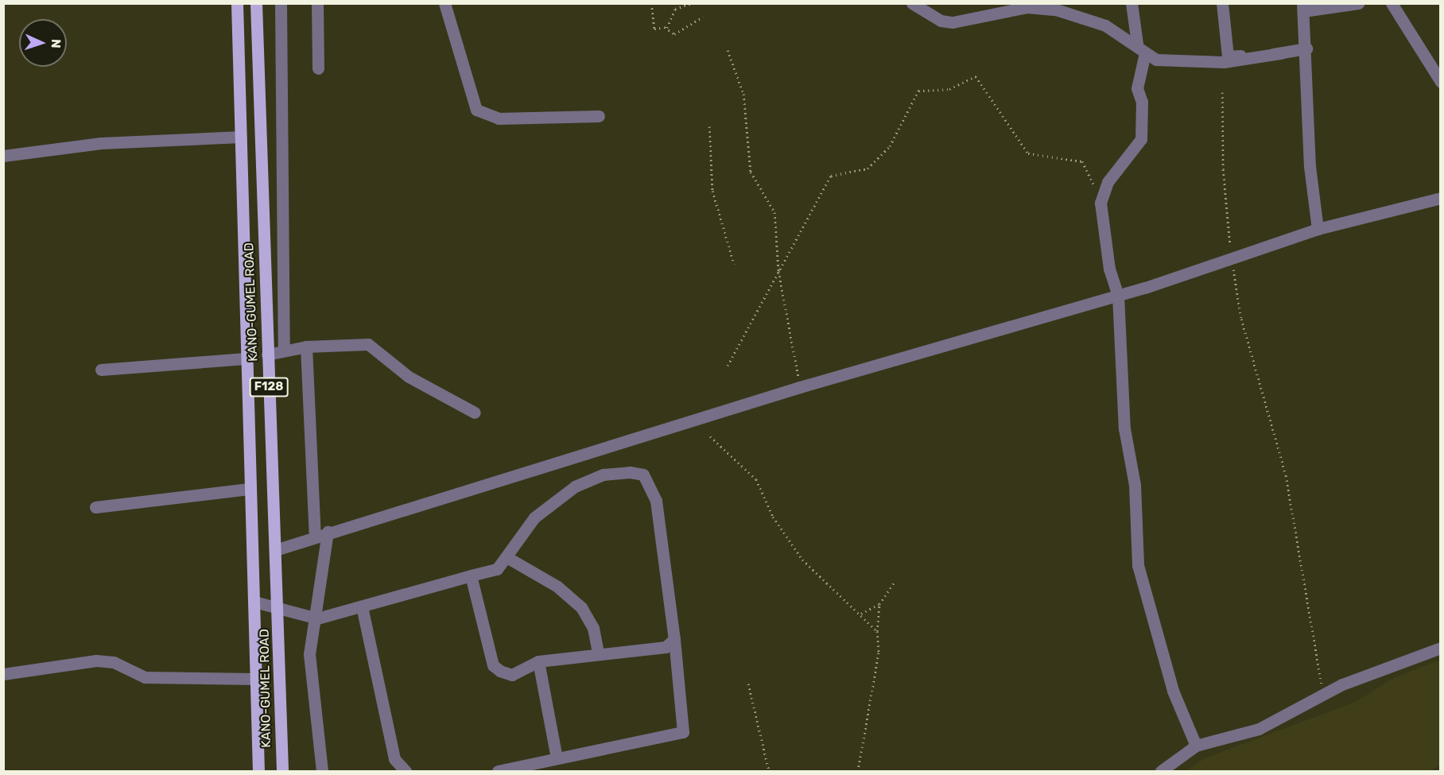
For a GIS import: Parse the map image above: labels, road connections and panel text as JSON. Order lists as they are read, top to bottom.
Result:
{
  "streets": {
    "main road": ["KANO-GUMEL ROAD", "F128"]
  },
  "north": "right"
}
